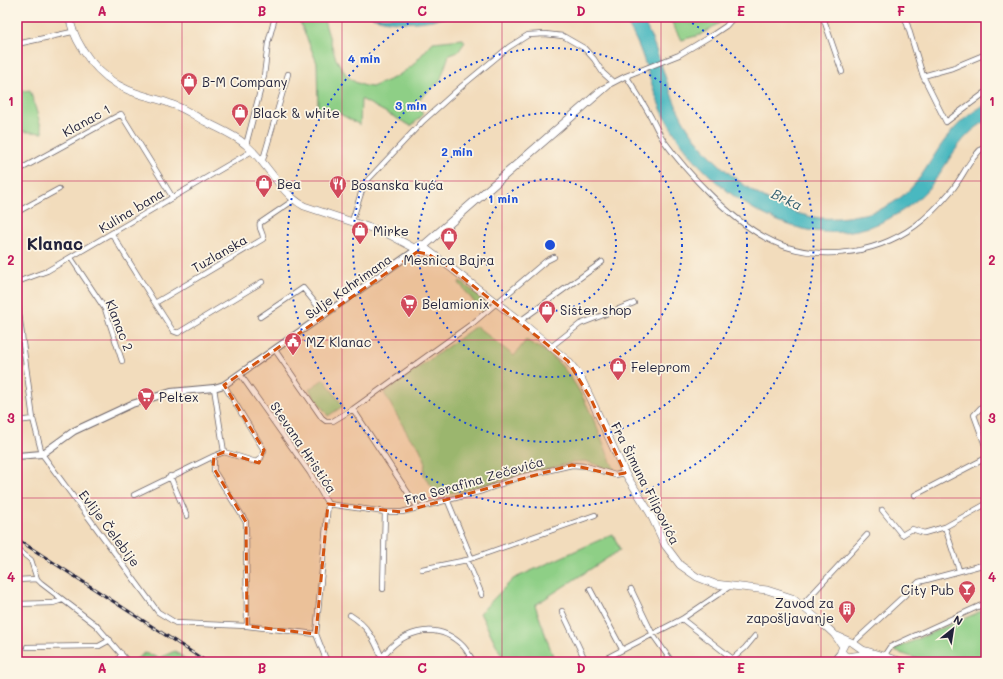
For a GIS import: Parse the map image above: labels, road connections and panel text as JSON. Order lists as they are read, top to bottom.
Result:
{
  "streets": {
    "main road": ["Fra Šimuna Filipovića"],
    "street": [
      "Klanac 1",
      "Kulina bana",
      "Tuzlanska",
      "Sulje Kahrimana",
      "Klanac 2",
      "Stevana Hristića",
      "Fra Serafina Zečevića",
      "Evlije Čelebije"
    ]
  },
  "crossings": [
    ["Klanac 1", "Kulina bana"],
    ["Kulina bana", "Klanac 2"],
    ["Tuzlanska", "Fra Šimuna Filipovića"],
    ["Sulje Kahrimana", "Stevana Hristića"],
    ["Sulje Kahrimana", "Fra Šimuna Filipovića"],
    ["Sulje Kahrimana", "Evlije Čelebije"],
    ["Stevana Hristića", "Fra Serafina Zečevića"],
    ["Stevana Hristića", "Evlije Čelebije"],
    ["Fra Serafina Zečevića", "Fra Šimuna Filipovića"]
  ],
  "districts": ["Klanac"],
  "water": ["Brka"],
  "places": {
    "shop": [
      "B-M Company",
      "Black & white",
      "Bea",
      "Mirke",
      "Mesnica Bajra",
      "Sister shop",
      "Feleprom"
    ],
    "restaurant": ["Bosanska kuća"],
    "supermarket": ["Belamionix", "Peltex"],
    "public building": ["MZ Klanac"],
    "bar": ["City Pub"],
    "building": ["Zavod za zapošljavanje"]
  },
  "north": "top right",
  "grid": {
    "columns": [
      "A",
      "B",
      "C",
      "D",
      "E",
      "F"
    ],
    "rows": [
      "1",
      "2",
      "3",
      "4"
    ]
  },
  "rings": [
    "4 min",
    "3 min",
    "2 min",
    "1 min"
  ]
}
